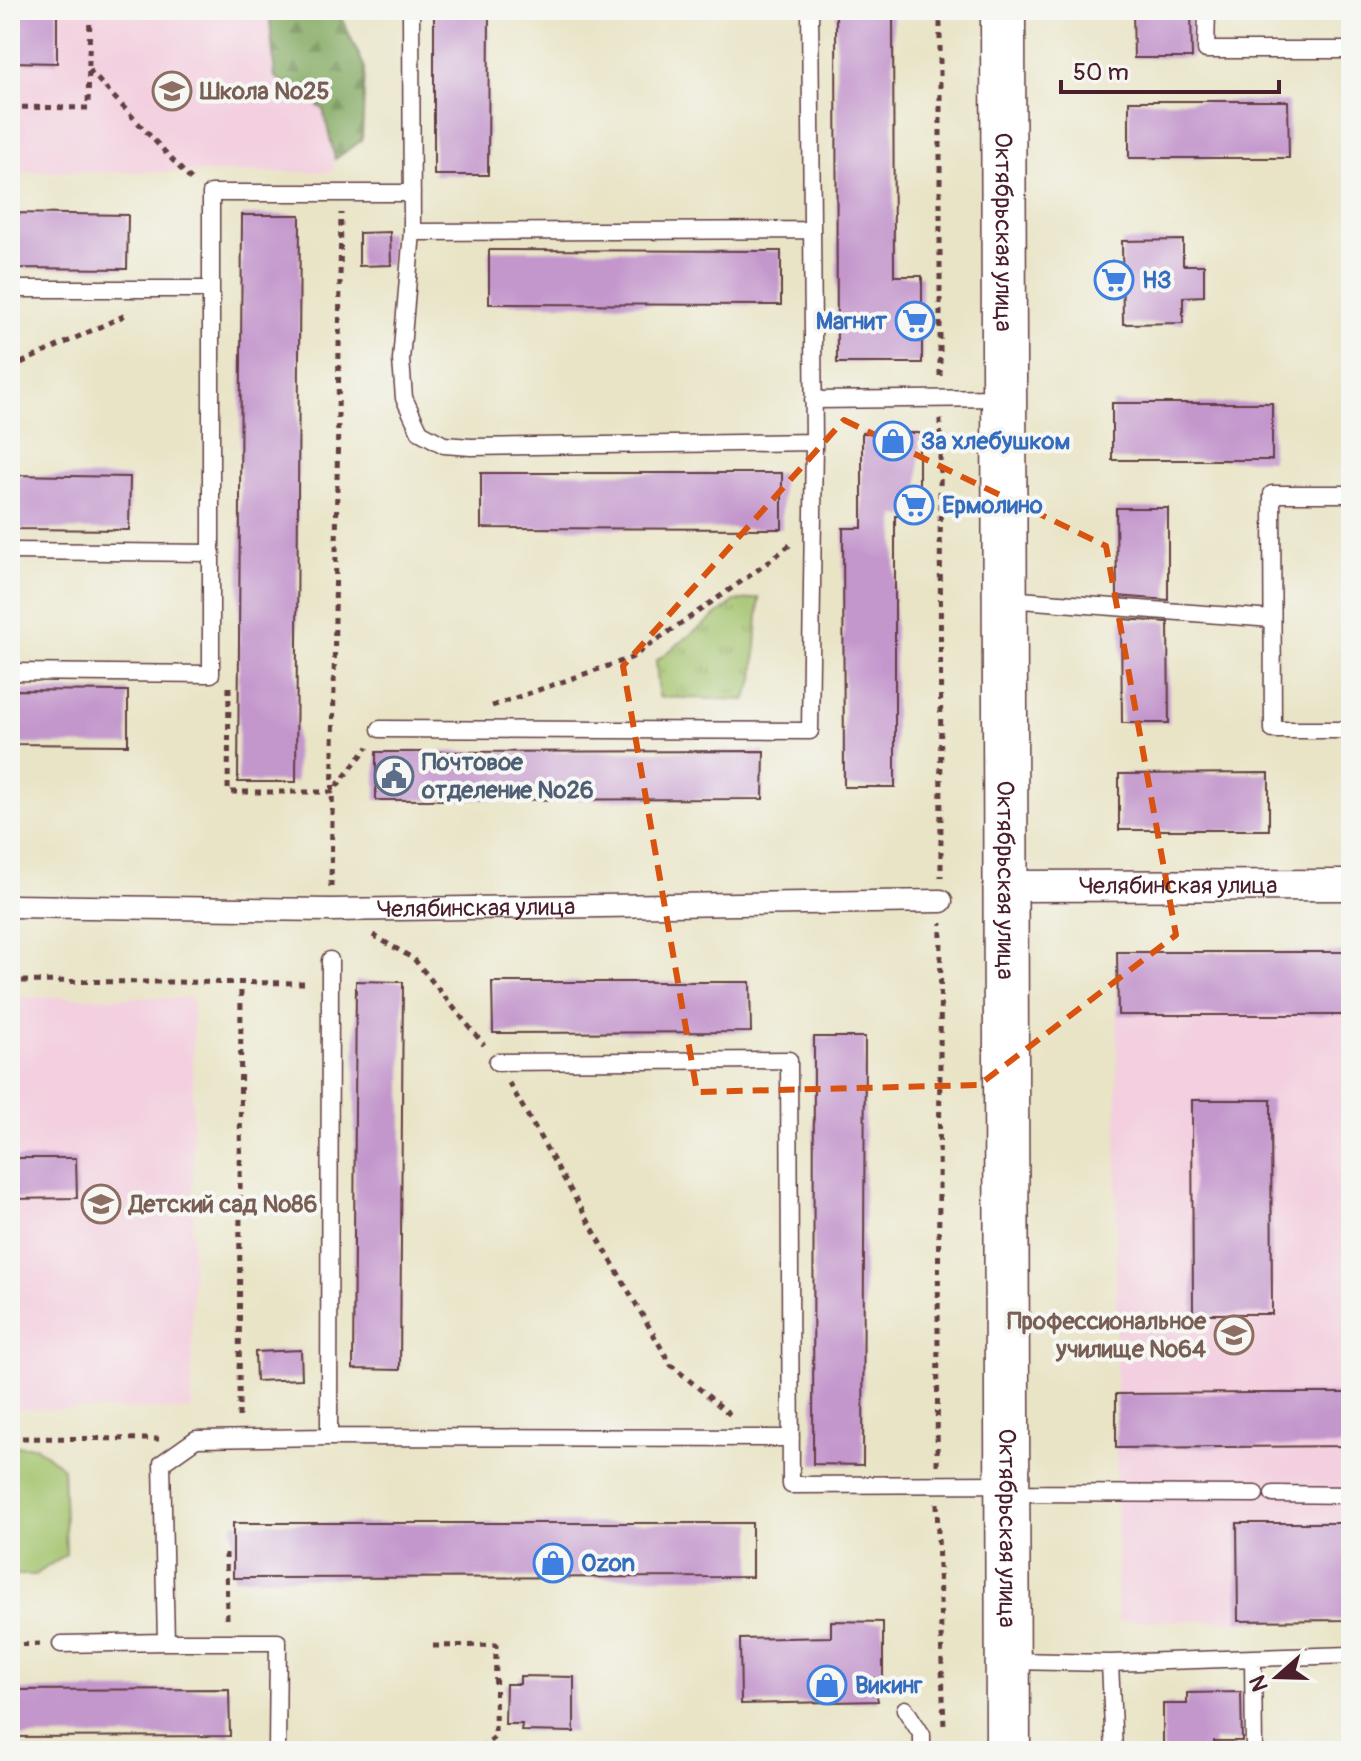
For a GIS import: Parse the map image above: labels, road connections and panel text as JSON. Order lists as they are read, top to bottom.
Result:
{
  "streets": {
    "main road": ["Октябрьская улица"],
    "street": ["Челябинская улица"]
  },
  "crossings": [
    ["Октябрьская улица", "Челябинская улица"]
  ],
  "places": {
    "school or university": ["Школа №25", "Детский сад №86", "Профессиональное училище №64"],
    "supermarket": ["НЗ", "Магнит", "Ермолино"],
    "shop": ["За хлебушком", "Ozon", "Викинг"],
    "public building": ["Почтовое отделение №26"]
  },
  "scale_bar": "50 m",
  "north": "left"
}
